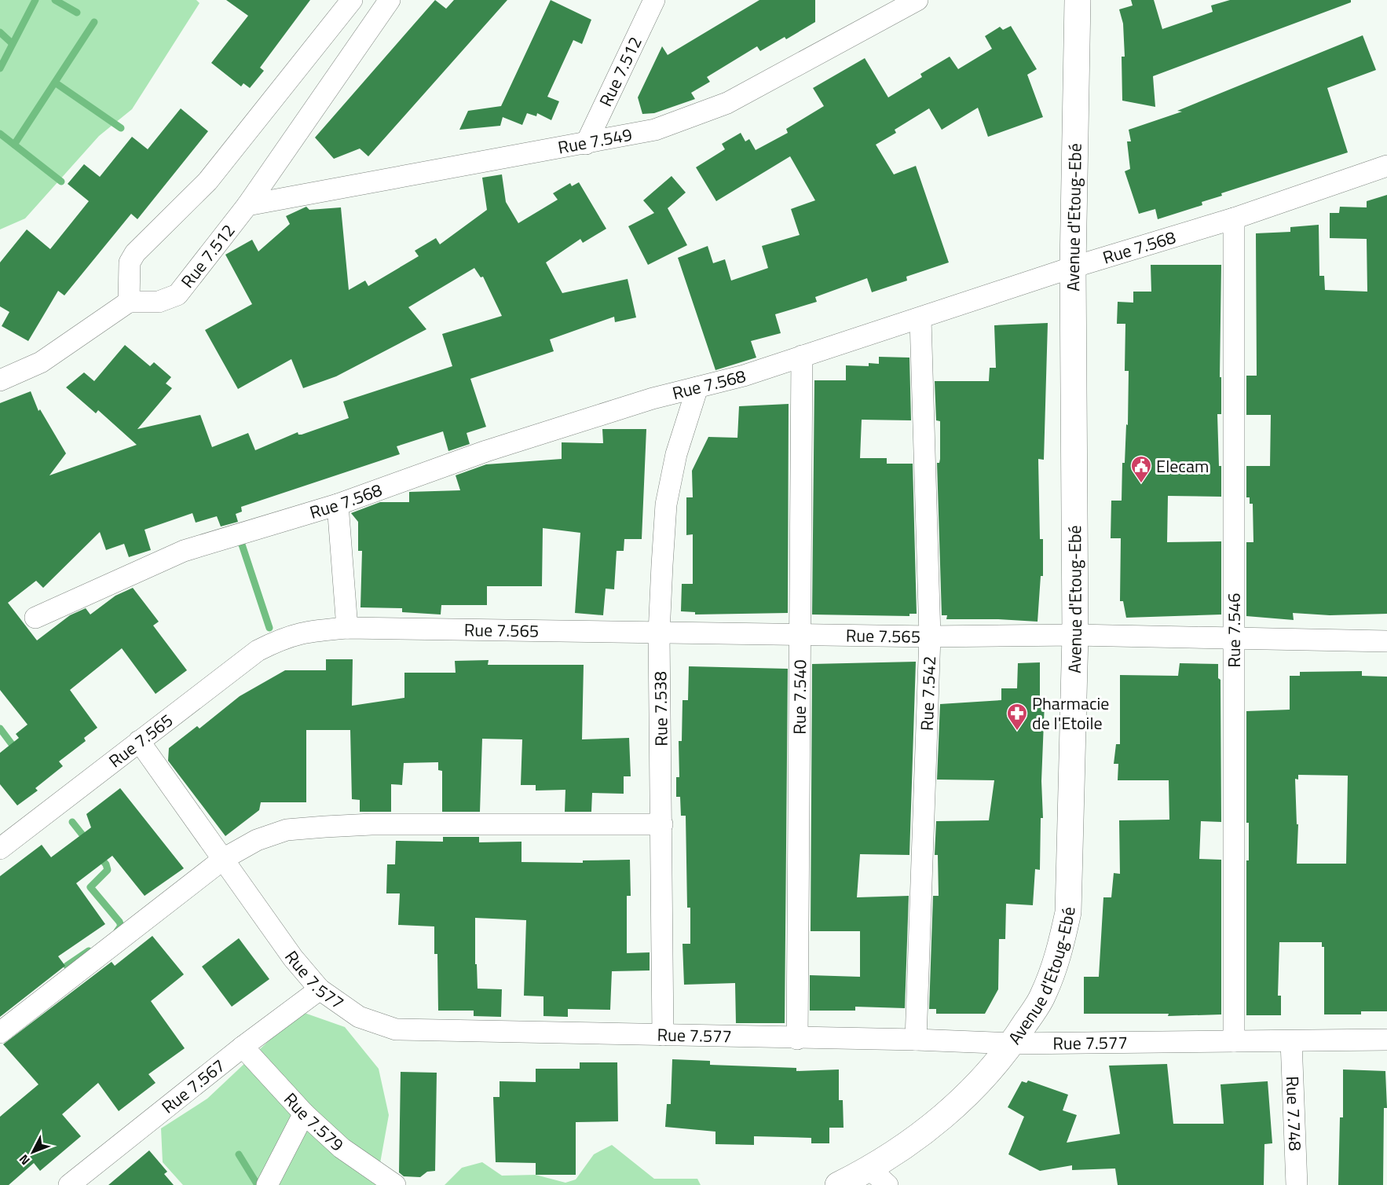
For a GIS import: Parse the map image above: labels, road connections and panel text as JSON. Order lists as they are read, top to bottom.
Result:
{
  "streets": {
    "main road": ["Avenue d'Etoug-Ebé"],
    "street": [
      "Rue 7.512",
      "Rue 7.549",
      "Rue 7.568",
      "Rue 7.565",
      "Rue 7.546",
      "Rue 7.542",
      "Rue 7.540",
      "Rue 7.538",
      "Rue 7.577",
      "Rue 7.567",
      "Rue 7.748",
      "Rue 7.579"
    ]
  },
  "crossings": [
    ["Rue 7.512", "Rue 7.549"],
    ["Avenue d'Etoug-Ebé", "Rue 7.568"],
    ["Avenue d'Etoug-Ebé", "Rue 7.565"],
    ["Avenue d'Etoug-Ebé", "Rue 7.577"],
    ["Rue 7.568", "Rue 7.546"],
    ["Rue 7.568", "Rue 7.542"],
    ["Rue 7.568", "Rue 7.540"],
    ["Rue 7.568", "Rue 7.538"],
    ["Rue 7.565", "Rue 7.546"],
    ["Rue 7.565", "Rue 7.542"],
    ["Rue 7.565", "Rue 7.540"],
    ["Rue 7.565", "Rue 7.538"],
    ["Rue 7.565", "Rue 7.577"],
    ["Rue 7.546", "Rue 7.577"],
    ["Rue 7.542", "Rue 7.577"],
    ["Rue 7.540", "Rue 7.577"],
    ["Rue 7.538", "Rue 7.577"],
    ["Rue 7.577", "Rue 7.567"],
    ["Rue 7.577", "Rue 7.748"],
    ["Rue 7.567", "Rue 7.579"]
  ],
  "places": {
    "public building": ["Elecam"],
    "pharmacy": ["Pharmacie de l'Etoile"]
  },
  "north": "bottom left"
}
